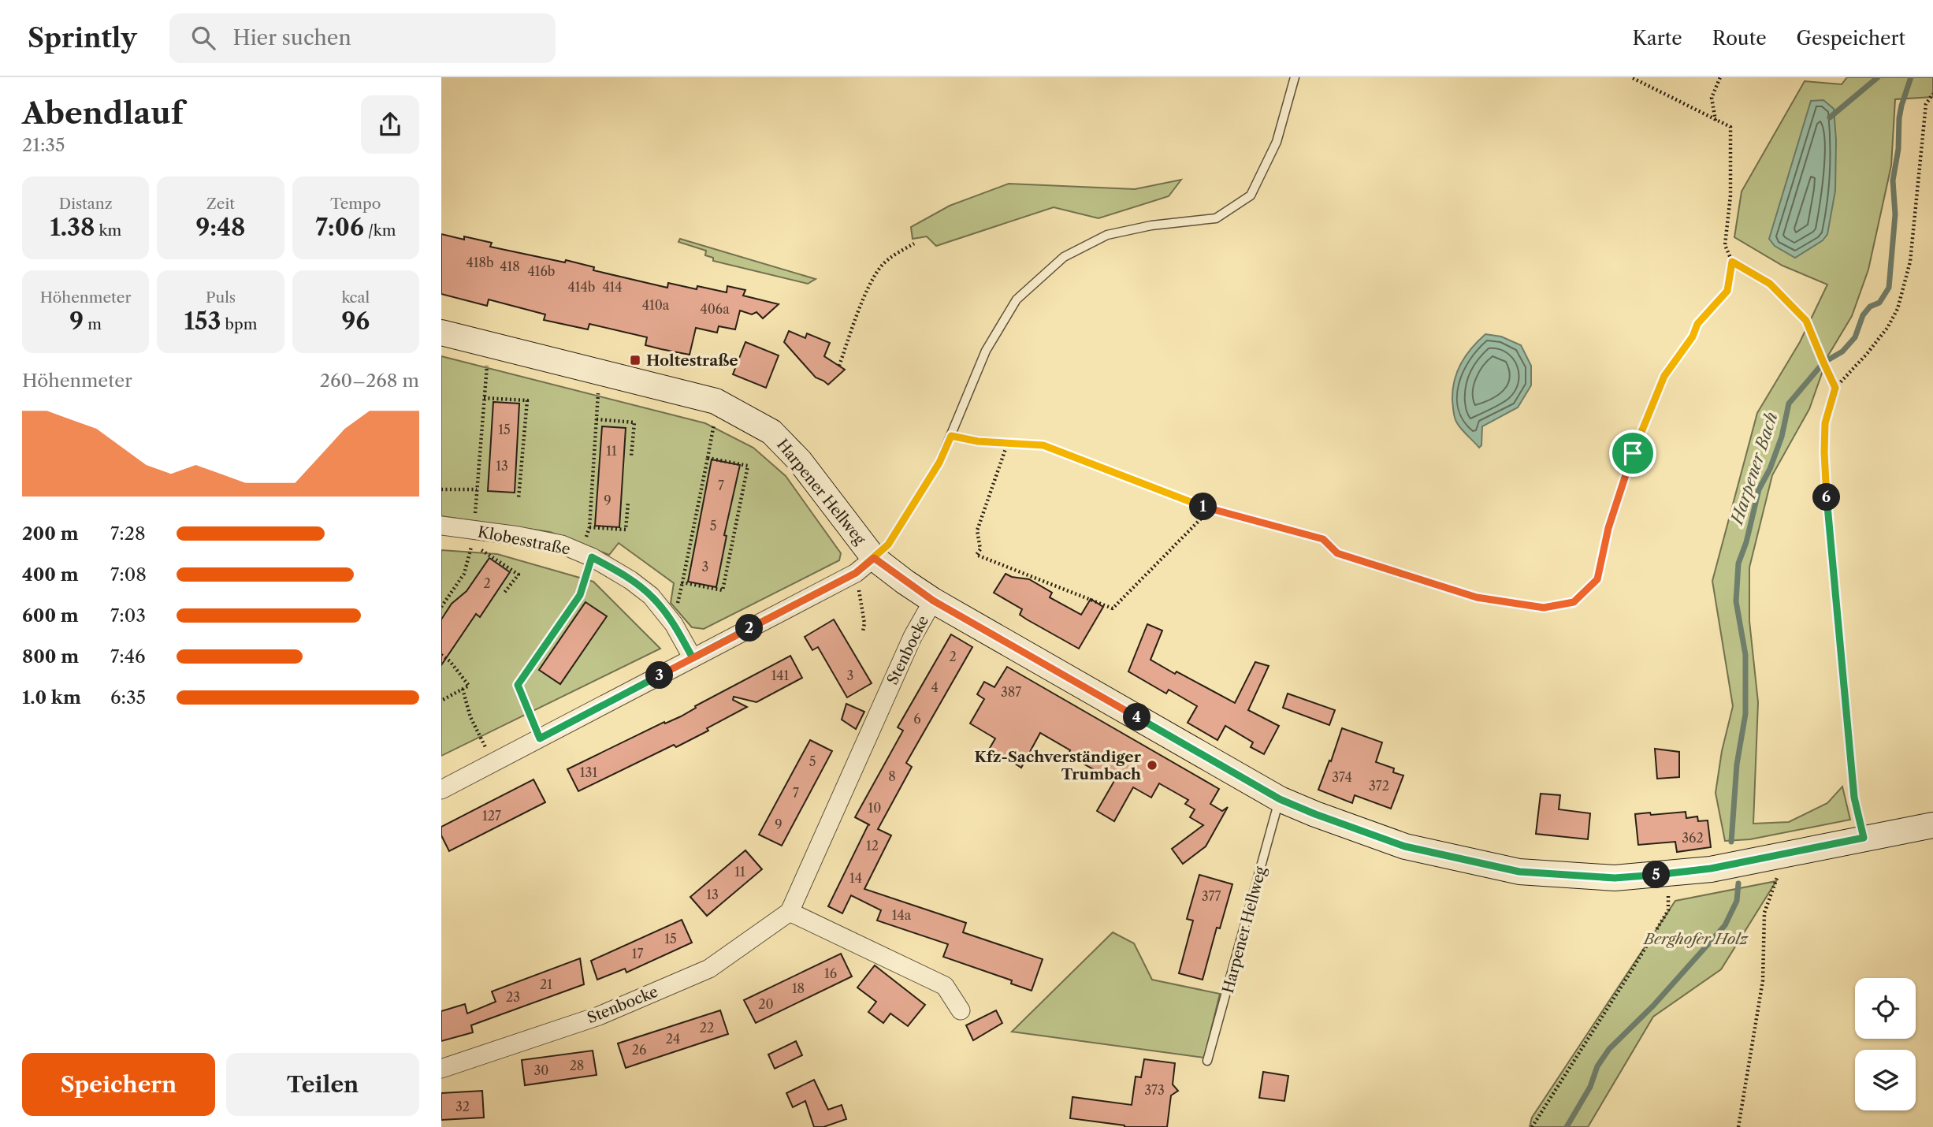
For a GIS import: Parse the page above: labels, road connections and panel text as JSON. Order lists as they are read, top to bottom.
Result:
{
  "streets": {
    "street": ["Harpener Hellweg", "Klobesstraße", "Stenbocke"]
  },
  "crossings": [
    ["Harpener Hellweg", "Stenbocke"]
  ],
  "water": ["Harpener Bach"],
  "parks": ["Berghofer Holz"],
  "places": {
    "transit": ["Holtestraße"],
    "other": ["Kfz-Sachverständiger Trumbach"]
  },
  "house_numbers": [
    "418b",
    "418",
    "416b",
    "414b",
    "414",
    "410a",
    "406a",
    "15",
    "11",
    "13",
    "7",
    "9",
    "5",
    "3",
    "2",
    "2",
    "141",
    "3",
    "4",
    "387",
    "6",
    "5",
    "131",
    "8",
    "374",
    "372",
    "7",
    "10",
    "127",
    "9",
    "362",
    "12",
    "11",
    "14",
    "13",
    "377",
    "14a",
    "15",
    "17",
    "16",
    "21",
    "18",
    "23",
    "20",
    "22",
    "24",
    "26",
    "28",
    "30",
    "373",
    "32"
  ],
  "page": {
    "header": "Sprintly",
    "search": "Hier suchen",
    "nav": ["Karte", "Route", "Gespeichert"],
    "heading": ["Abendlauf", "21:35"],
    "stats": [
      ["Distanz", "1.38 km"],
      ["Zeit", "9:48"],
      ["Tempo", "7:06 /km"],
      ["Höhenmeter", "9 m"],
      ["Puls", "153 bpm"],
      ["kcal", "96"]
    ],
    "chart": ["Höhenmeter", "260–268 m"],
    "pins": [
      "6",
      "1",
      "2",
      "3",
      "4",
      "5"
    ],
    "list": [
      {
        "name": "200 m",
        "note": "7:28"
      },
      {
        "name": "400 m",
        "note": "7:08"
      },
      {
        "name": "600 m",
        "note": "7:03"
      },
      {
        "name": "800 m",
        "note": "7:46"
      },
      {
        "name": "1.0 km",
        "note": "6:35"
      }
    ],
    "buttons": ["Speichern", "Teilen"]
  }
}
